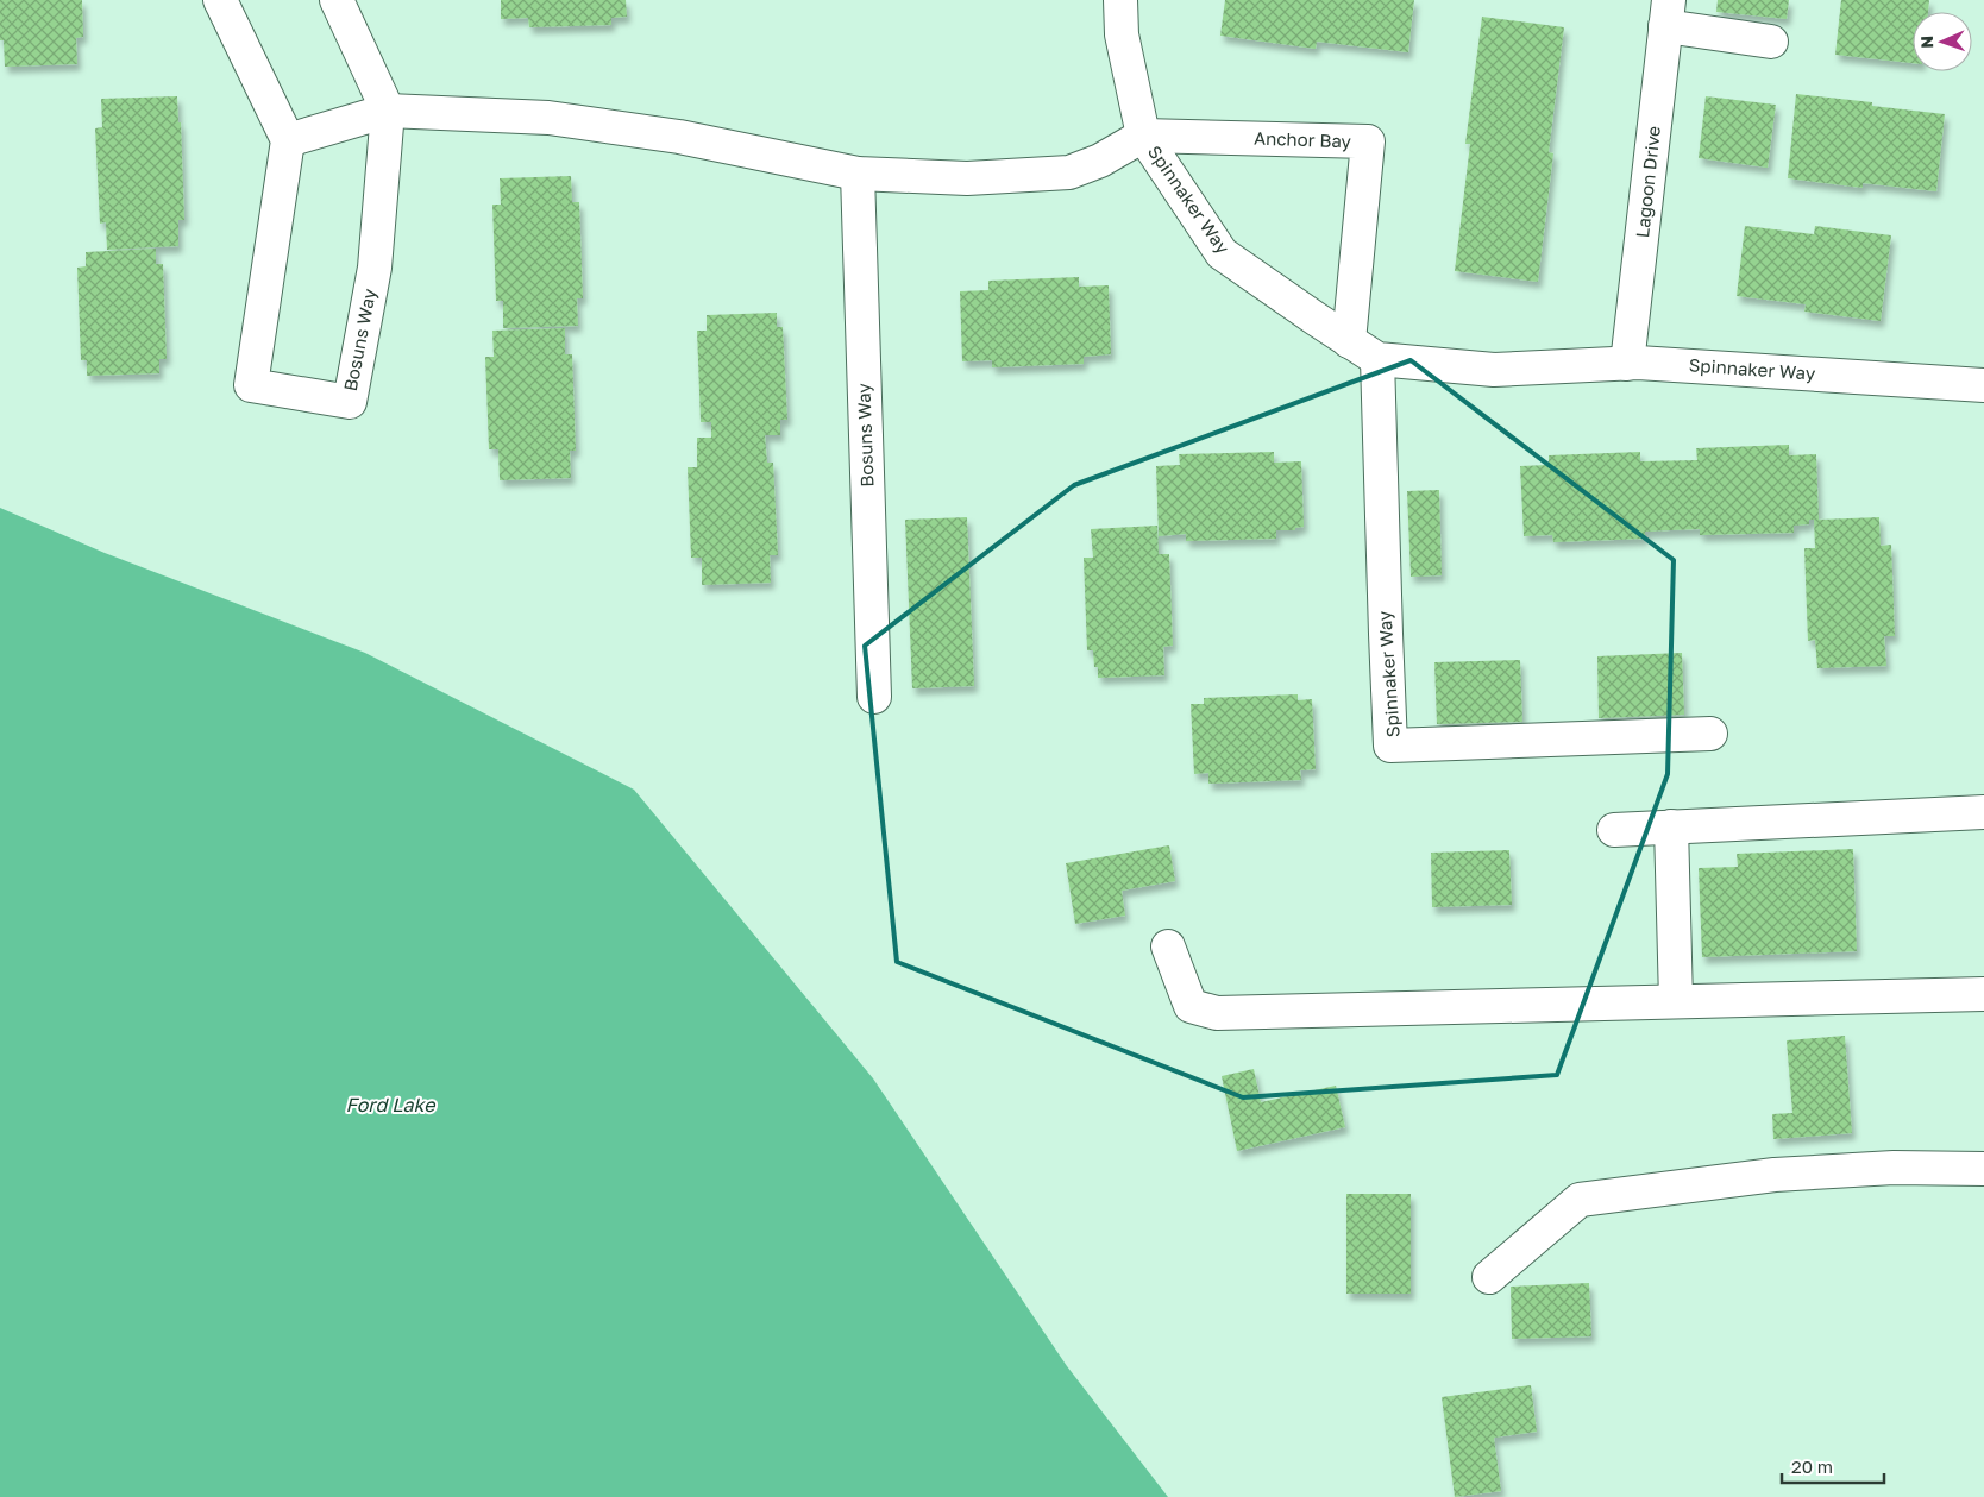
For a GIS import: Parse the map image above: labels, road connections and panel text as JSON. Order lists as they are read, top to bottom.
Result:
{
  "streets": {
    "street": [
      "Anchor Bay",
      "Lagoon Drive",
      "Spinnaker Way",
      "Bosuns Way"
    ]
  },
  "crossings": [
    ["Anchor Bay", "Spinnaker Way"],
    ["Lagoon Drive", "Spinnaker Way"]
  ],
  "water": ["Ford Lake"],
  "scale_bar": "20 m",
  "north": "left"
}
